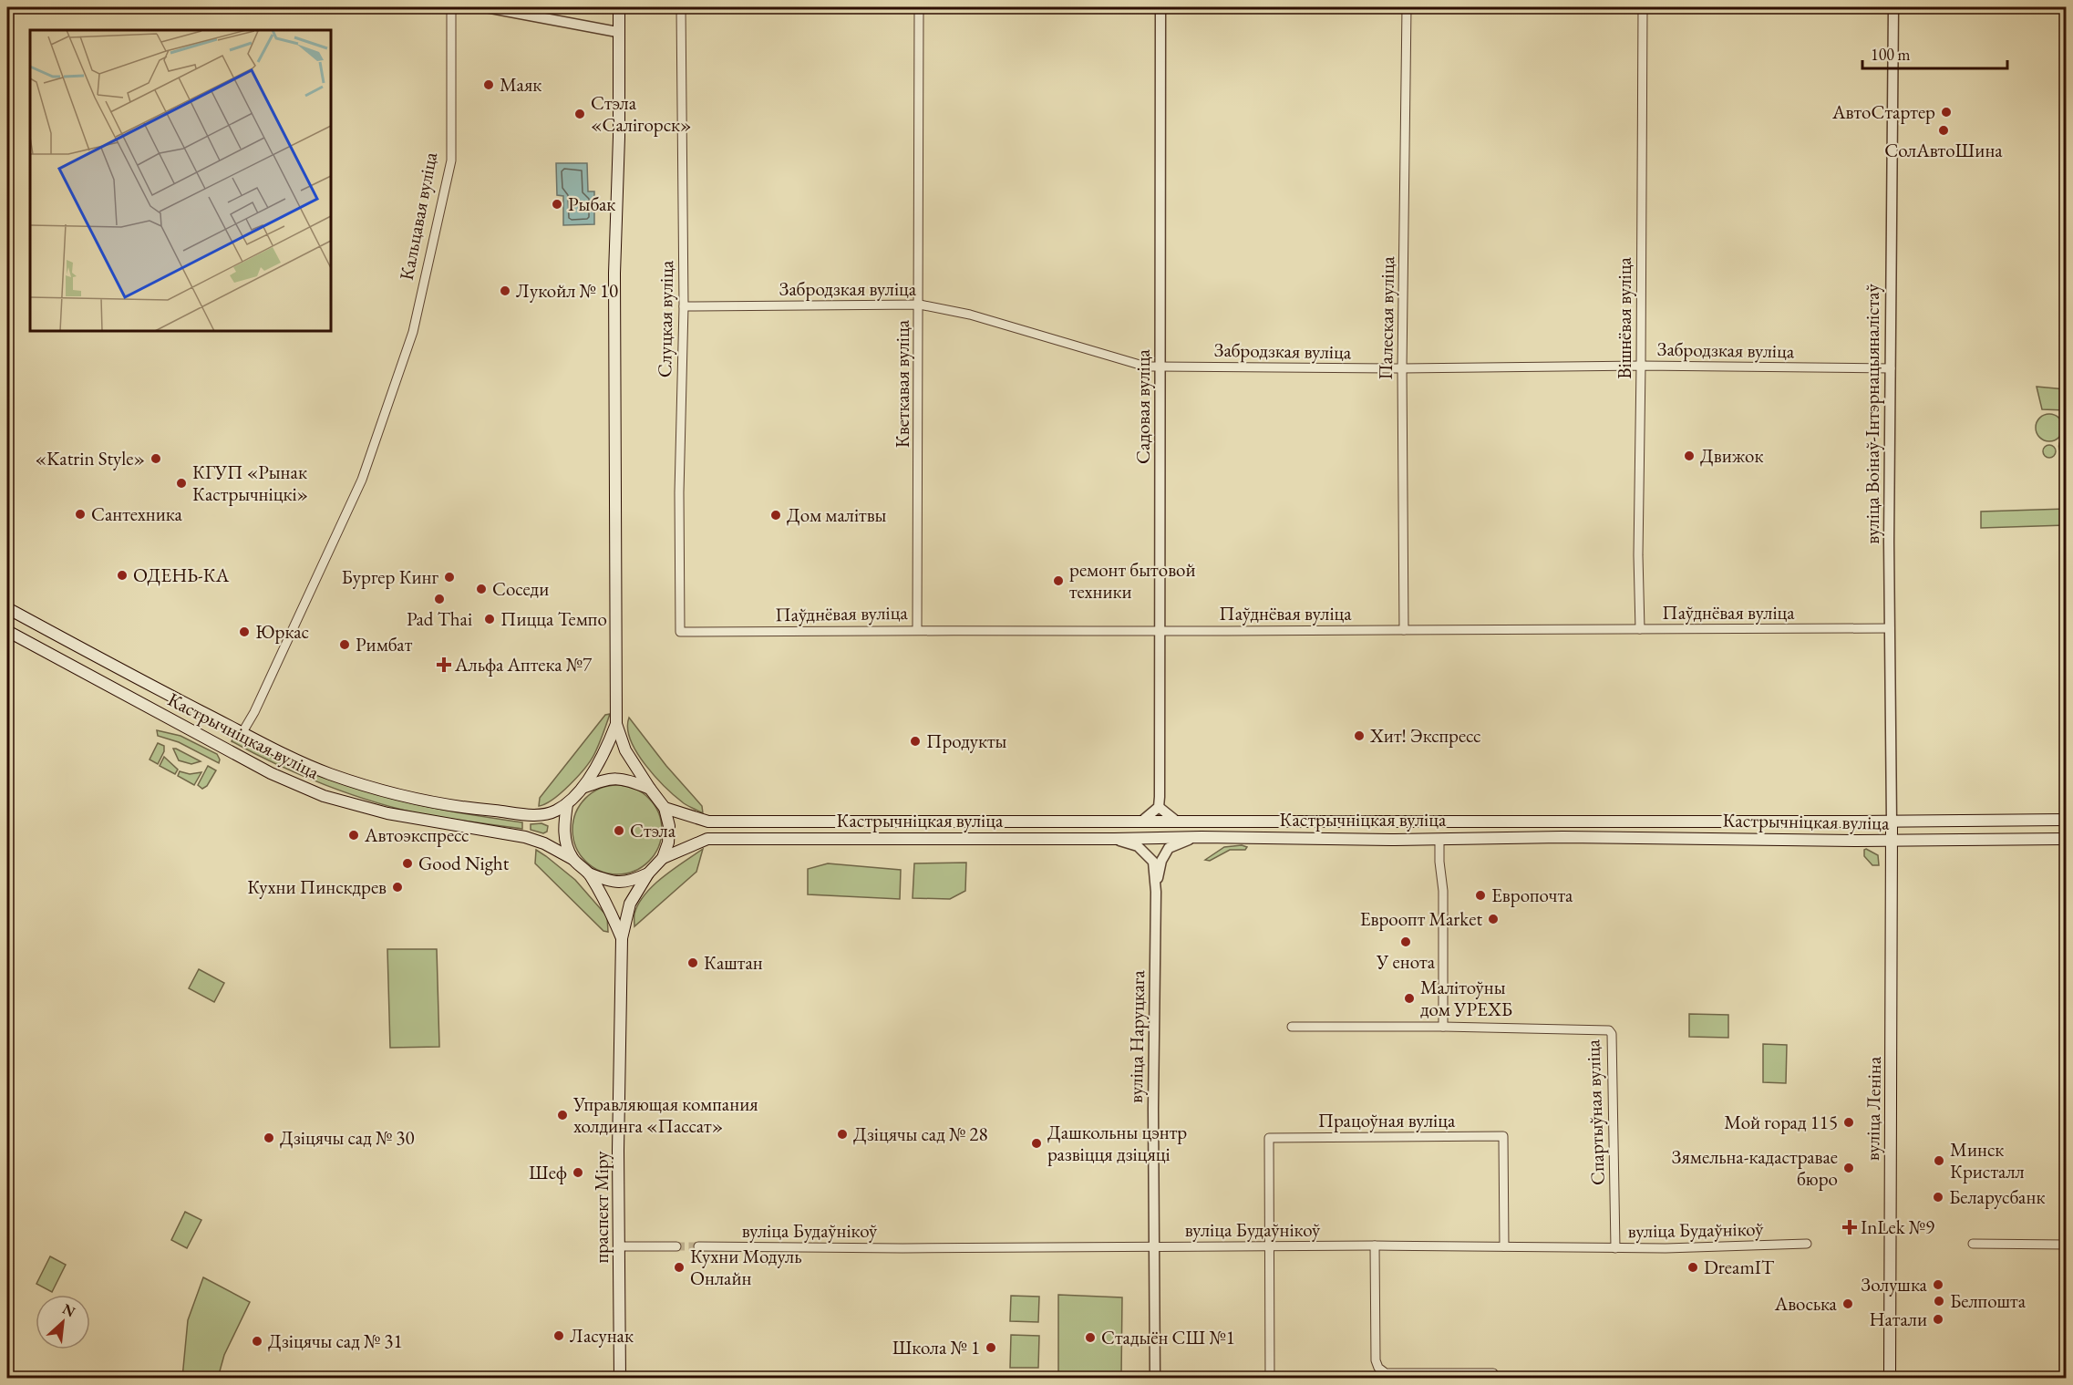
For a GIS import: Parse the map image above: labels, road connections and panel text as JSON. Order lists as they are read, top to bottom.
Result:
{
  "streets": {
    "main road": ["Кастрычніцкая вуліца", "вуліца Леніна", "праспект Міру"],
    "street": [
      "Кальцавая вуліца",
      "Забродзкая вуліца",
      "Палеская вуліца",
      "Вішнёвая вуліца",
      "Слуцкая вуліца",
      "Кветкавая вуліца",
      "Садовая вуліца",
      "вуліца Воінаў-Інтэрнацыяналістаў",
      "Паўднёвая вуліца",
      "вуліца Наруцкага",
      "Спартыўная вуліца",
      "Працоўная вуліца",
      "вуліца Будаўнікоў"
    ]
  },
  "crossings": [
    ["Кальцавая вуліца", "Кастрычніцкая вуліца"],
    ["Забродзкая вуліца", "Палеская вуліца"],
    ["Забродзкая вуліца", "Вішнёвая вуліца"],
    ["Забродзкая вуліца", "Слуцкая вуліца"],
    ["Забродзкая вуліца", "Кветкавая вуліца"],
    ["Забродзкая вуліца", "Садовая вуліца"],
    ["Забродзкая вуліца", "вуліца Воінаў-Інтэрнацыяналістаў"],
    ["Палеская вуліца", "Паўднёвая вуліца"],
    ["Вішнёвая вуліца", "Паўднёвая вуліца"],
    ["Слуцкая вуліца", "Паўднёвая вуліца"],
    ["Кветкавая вуліца", "Паўднёвая вуліца"],
    ["Садовая вуліца", "Паўднёвая вуліца"],
    ["вуліца Воінаў-Інтэрнацыяналістаў", "Паўднёвая вуліца"],
    ["вуліца Воінаў-Інтэрнацыяналістаў", "Кастрычніцкая вуліца"],
    ["вуліца Воінаў-Інтэрнацыяналістаў", "вуліца Леніна"],
    ["Кастрычніцкая вуліца", "вуліца Леніна"],
    ["вуліца Наруцкага", "вуліца Будаўнікоў"],
    ["Спартыўная вуліца", "вуліца Будаўнікоў"],
    ["Працоўная вуліца", "вуліца Будаўнікоў"]
  ],
  "places": {
    "other": [
      "Маяк",
      "АвтоСтартер",
      "Стэла «Салігорск»",
      "СолАвтоШина",
      "Рыбак",
      "Лукойл № 10",
      "Движок",
      "«Katrin Style»",
      "КГУП «Рынак Кастрычніцкі»",
      "Сантехника",
      "Дом малітвы",
      "ОДЕНЬ-КА",
      "Бургер Кинг",
      "ремонт бытовой техники",
      "Соседи",
      "Pad Thai",
      "Пицца Темпо",
      "Юркас",
      "Римбат",
      "Хит! Экспресс",
      "Продукты",
      "Стэла",
      "Автоэкспресс",
      "Good Night",
      "Кухни Пинскдрев",
      "Европочта",
      "Евроопт Market",
      "У енота",
      "Каштан",
      "Малітоўны дом УРЕХБ",
      "Управляющая компания холдинга «Пассат»",
      "Мой горад 115",
      "Дзіцячы сад № 28",
      "Дзіцячы сад № 30",
      "Дашкольны цэнтр развіцця дзіцяці",
      "Минск Кристалл",
      "Зямельна-кадастравае бюро",
      "Шеф",
      "Беларусбанк",
      "Кухни Модуль Онлайн",
      "DreamIT",
      "Золушка",
      "Белпошта",
      "Авоська",
      "Натали",
      "Ласунак",
      "Стадыён СШ №1",
      "Дзіцячы сад № 31",
      "Школа № 1"
    ],
    "health": ["Альфа Аптека №7", "InLek №9"]
  },
  "scale_bar": "100 m",
  "north": "top right"
}
